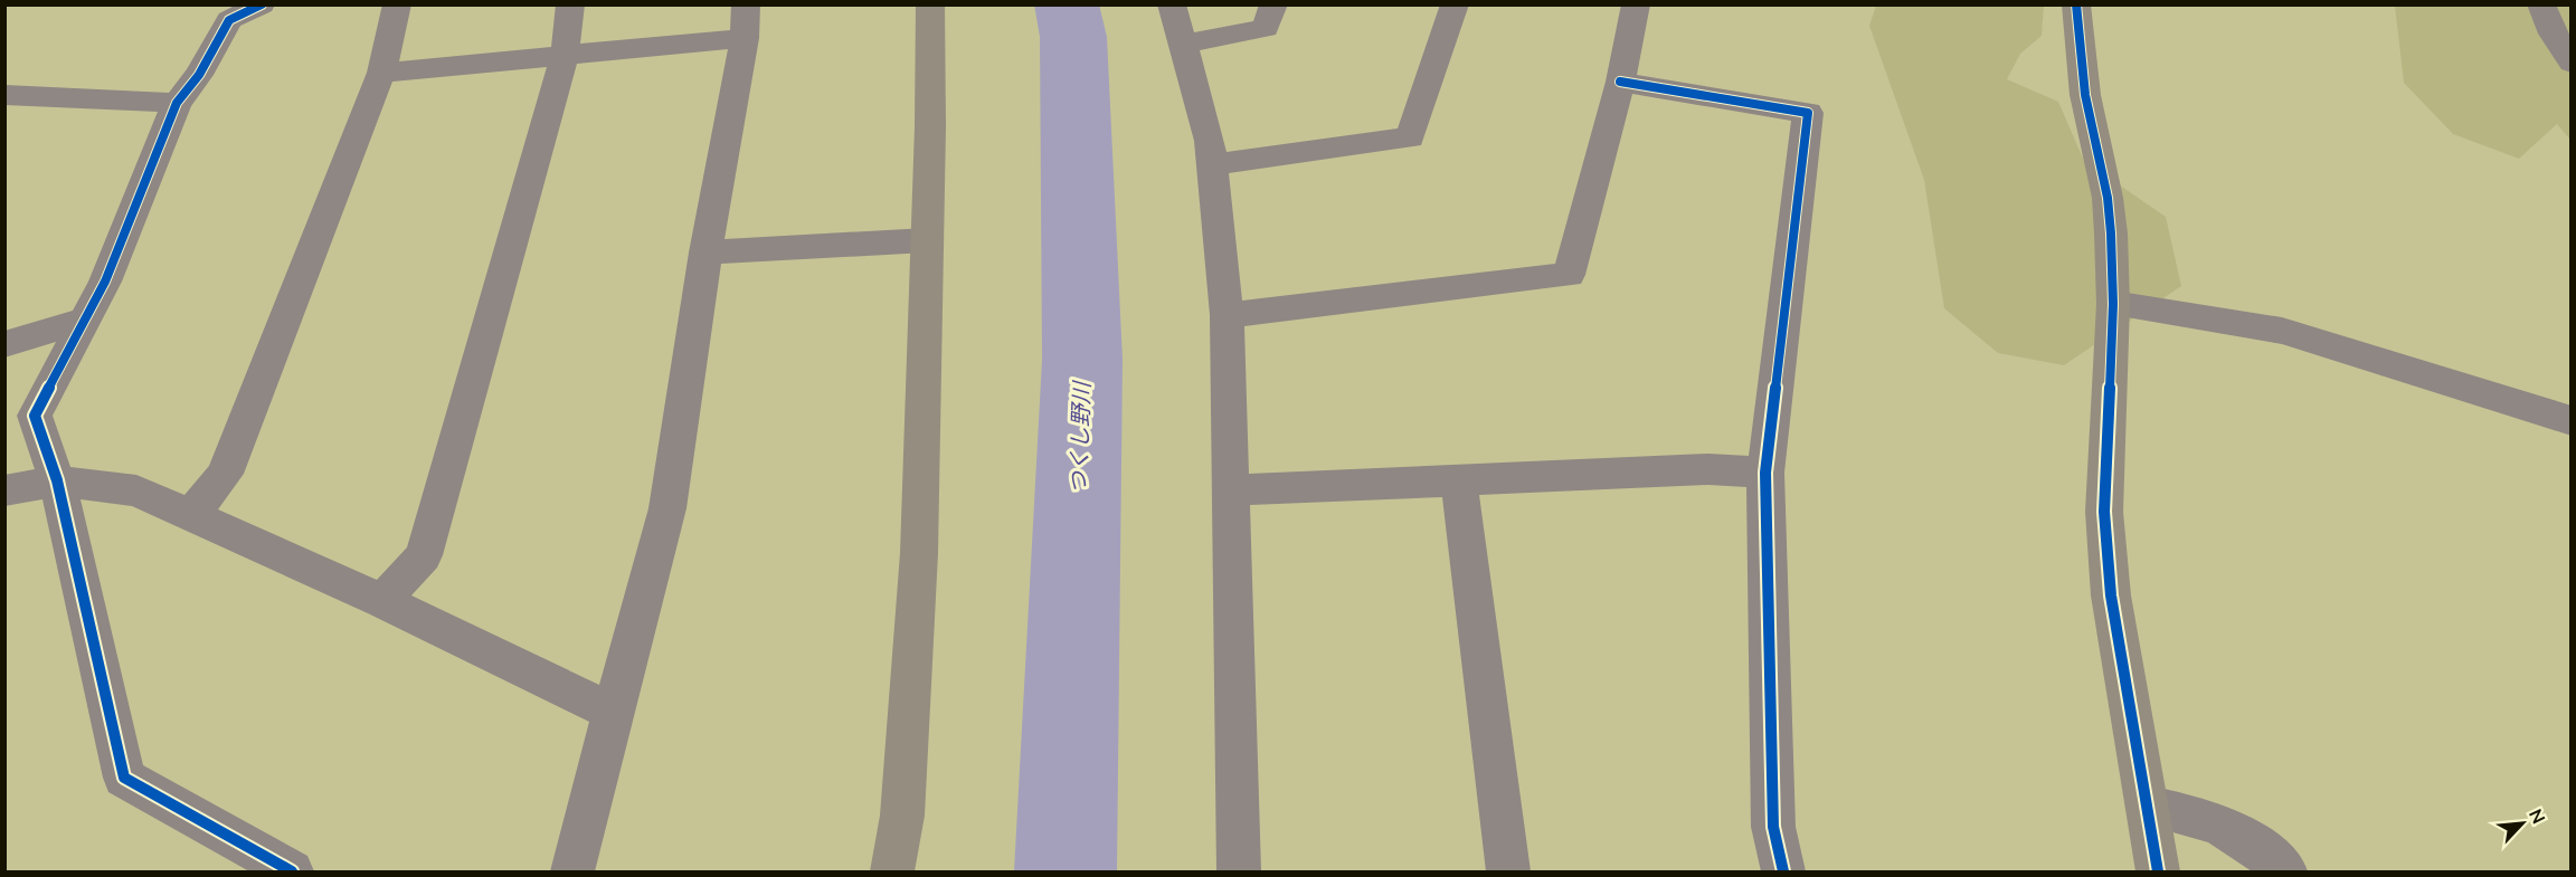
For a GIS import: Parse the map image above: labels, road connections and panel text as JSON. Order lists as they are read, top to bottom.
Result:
{
  "water": ["つくし野川"],
  "north": "top right"
}
